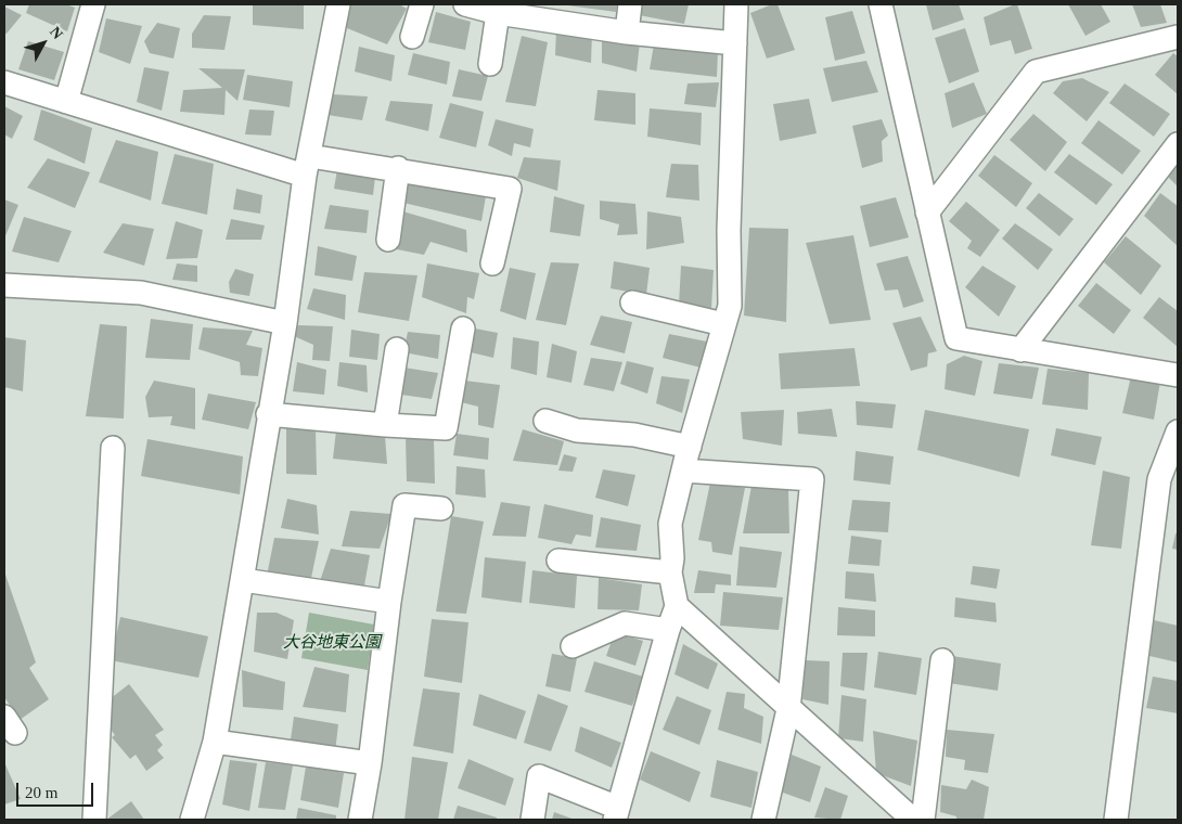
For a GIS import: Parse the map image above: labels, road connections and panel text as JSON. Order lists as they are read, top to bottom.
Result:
{
  "parks": ["大谷地東公園"],
  "scale_bar": "20 m",
  "north": "top right"
}
